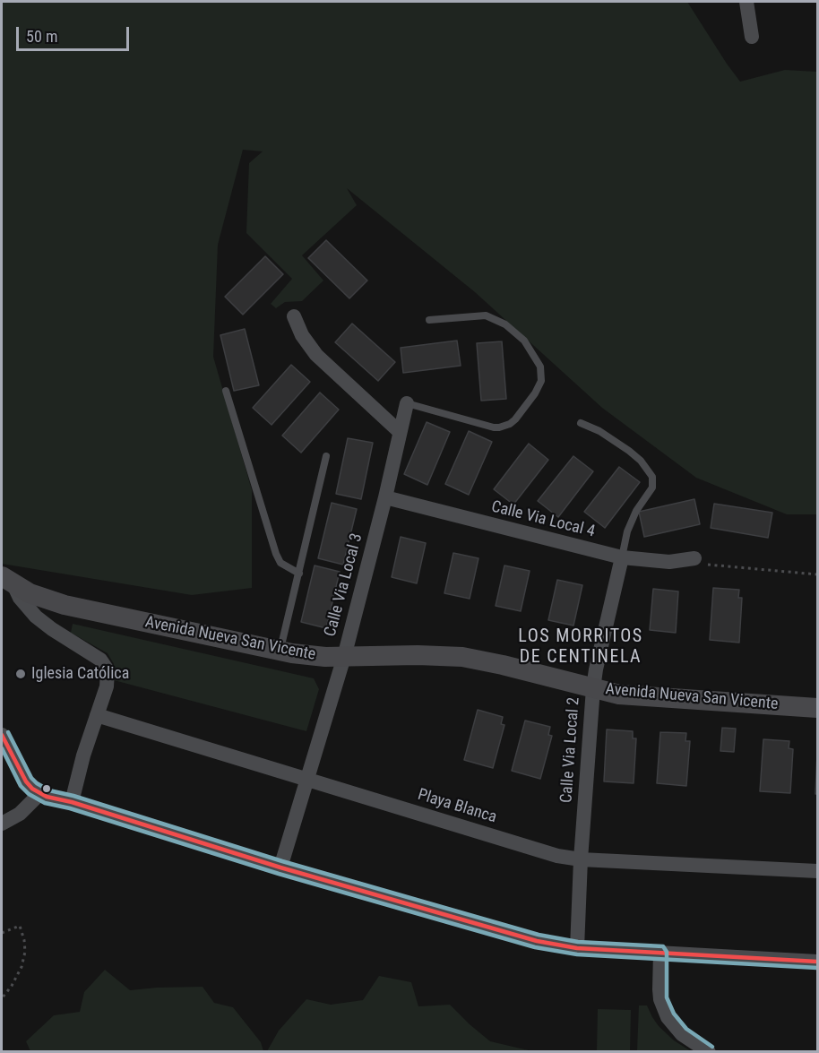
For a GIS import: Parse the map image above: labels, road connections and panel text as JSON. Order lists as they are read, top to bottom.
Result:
{
  "streets": {
    "street": [
      "Calle Via Local 4",
      "Calle Via Local 3",
      "Avenida Nueva San Vicente",
      "Calle Via Local 2",
      "Playa Blanca"
    ]
  },
  "crossings": [
    ["Calle Via Local 4", "Calle Via Local 3"],
    ["Calle Via Local 4", "Calle Via Local 2"],
    ["Calle Via Local 3", "Avenida Nueva San Vicente"],
    ["Calle Via Local 3", "Playa Blanca"],
    ["Avenida Nueva San Vicente", "Calle Via Local 2"],
    ["Calle Via Local 2", "Playa Blanca"]
  ],
  "districts": ["LOS MORRITOS DE CENTINELA"],
  "places": ["Iglesia Católica"],
  "scale_bar": "50 m"
}
